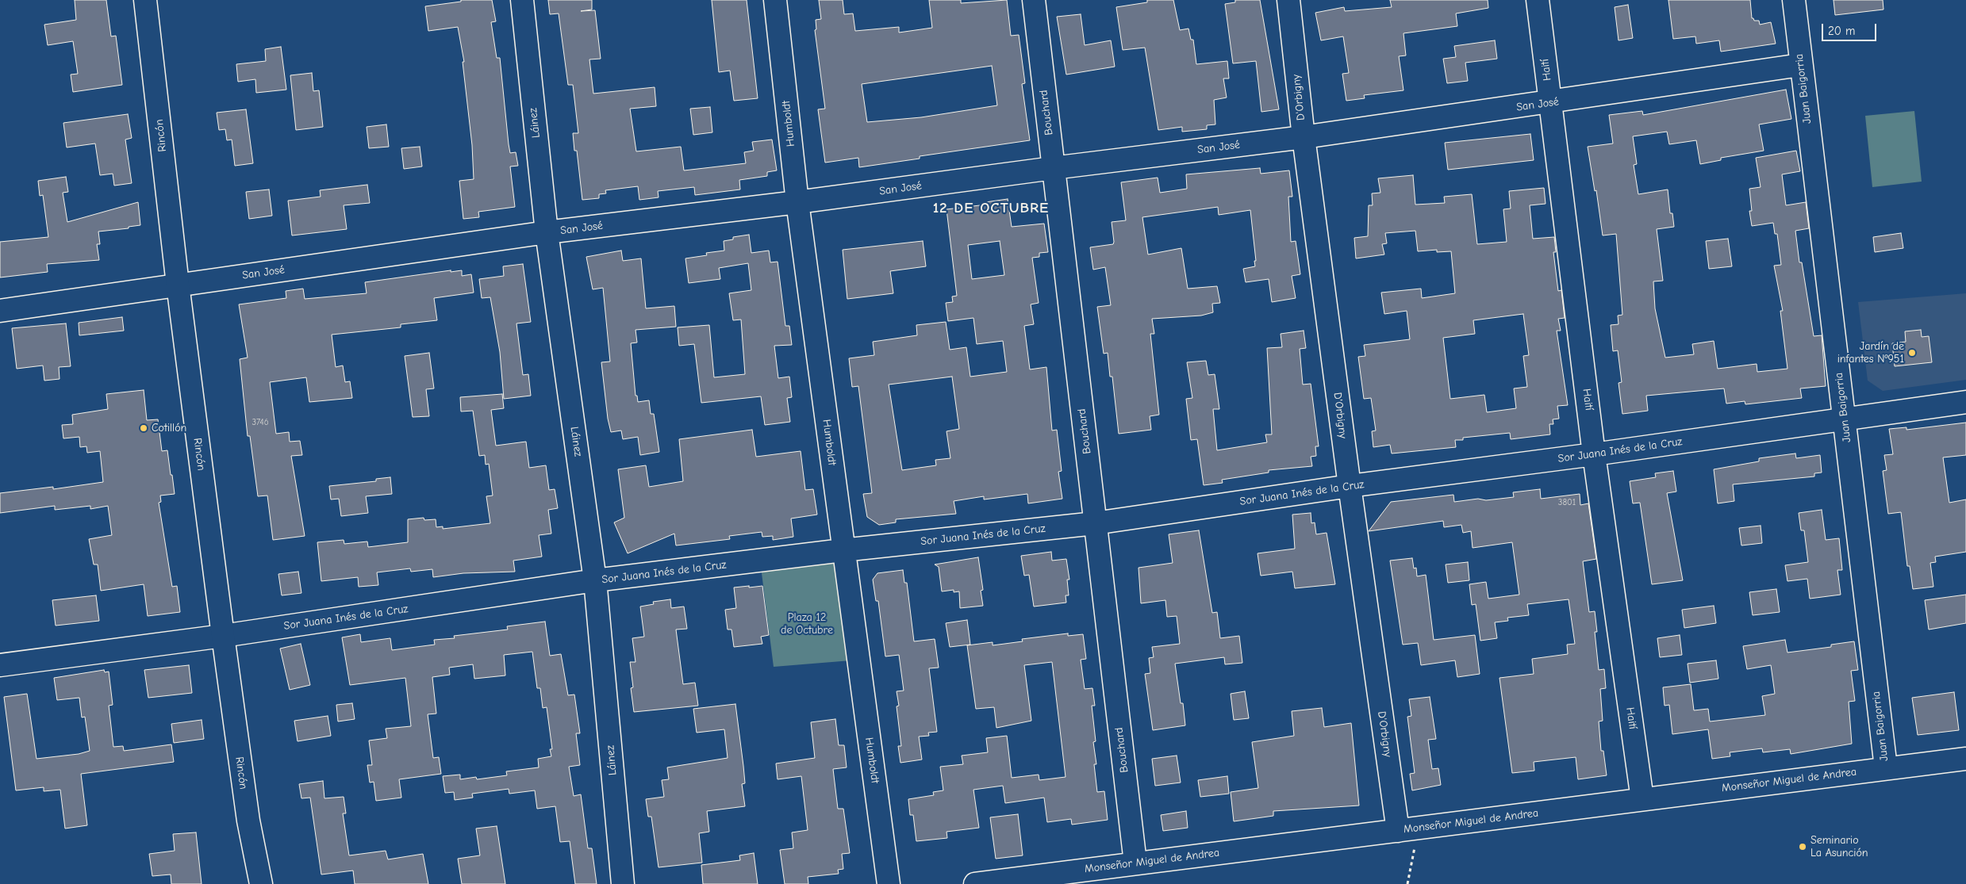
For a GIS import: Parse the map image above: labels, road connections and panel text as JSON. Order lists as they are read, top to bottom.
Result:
{
  "streets": {
    "street": [
      "Haití",
      "Juan Baigorria",
      "D'Orbigny",
      "San José",
      "Bouchard",
      "Láinez",
      "Humboldt",
      "Rincón",
      "Sor Juana Inés de la Cruz",
      "Monseñor Miguel de Andrea"
    ]
  },
  "crossings": [
    ["Haití", "San José"],
    ["Haití", "Sor Juana Inés de la Cruz"],
    ["Haití", "Monseñor Miguel de Andrea"],
    ["Juan Baigorria", "San José"],
    ["Juan Baigorria", "Sor Juana Inés de la Cruz"],
    ["Juan Baigorria", "Monseñor Miguel de Andrea"],
    ["D'Orbigny", "San José"],
    ["D'Orbigny", "Sor Juana Inés de la Cruz"],
    ["D'Orbigny", "Monseñor Miguel de Andrea"],
    ["San José", "Bouchard"],
    ["San José", "Láinez"],
    ["San José", "Humboldt"],
    ["San José", "Rincón"],
    ["Bouchard", "Sor Juana Inés de la Cruz"],
    ["Bouchard", "Monseñor Miguel de Andrea"],
    ["Láinez", "Sor Juana Inés de la Cruz"],
    ["Humboldt", "Sor Juana Inés de la Cruz"],
    ["Rincón", "Sor Juana Inés de la Cruz"]
  ],
  "districts": ["12 DE OCTUBRE"],
  "parks": ["Plaza 12 de Octubre"],
  "places": ["Jardín de infantes Nº951", "Cotillón", "Seminario La Asunción"],
  "house_numbers": ["3746", "3801"],
  "scale_bar": "20 m"
}
